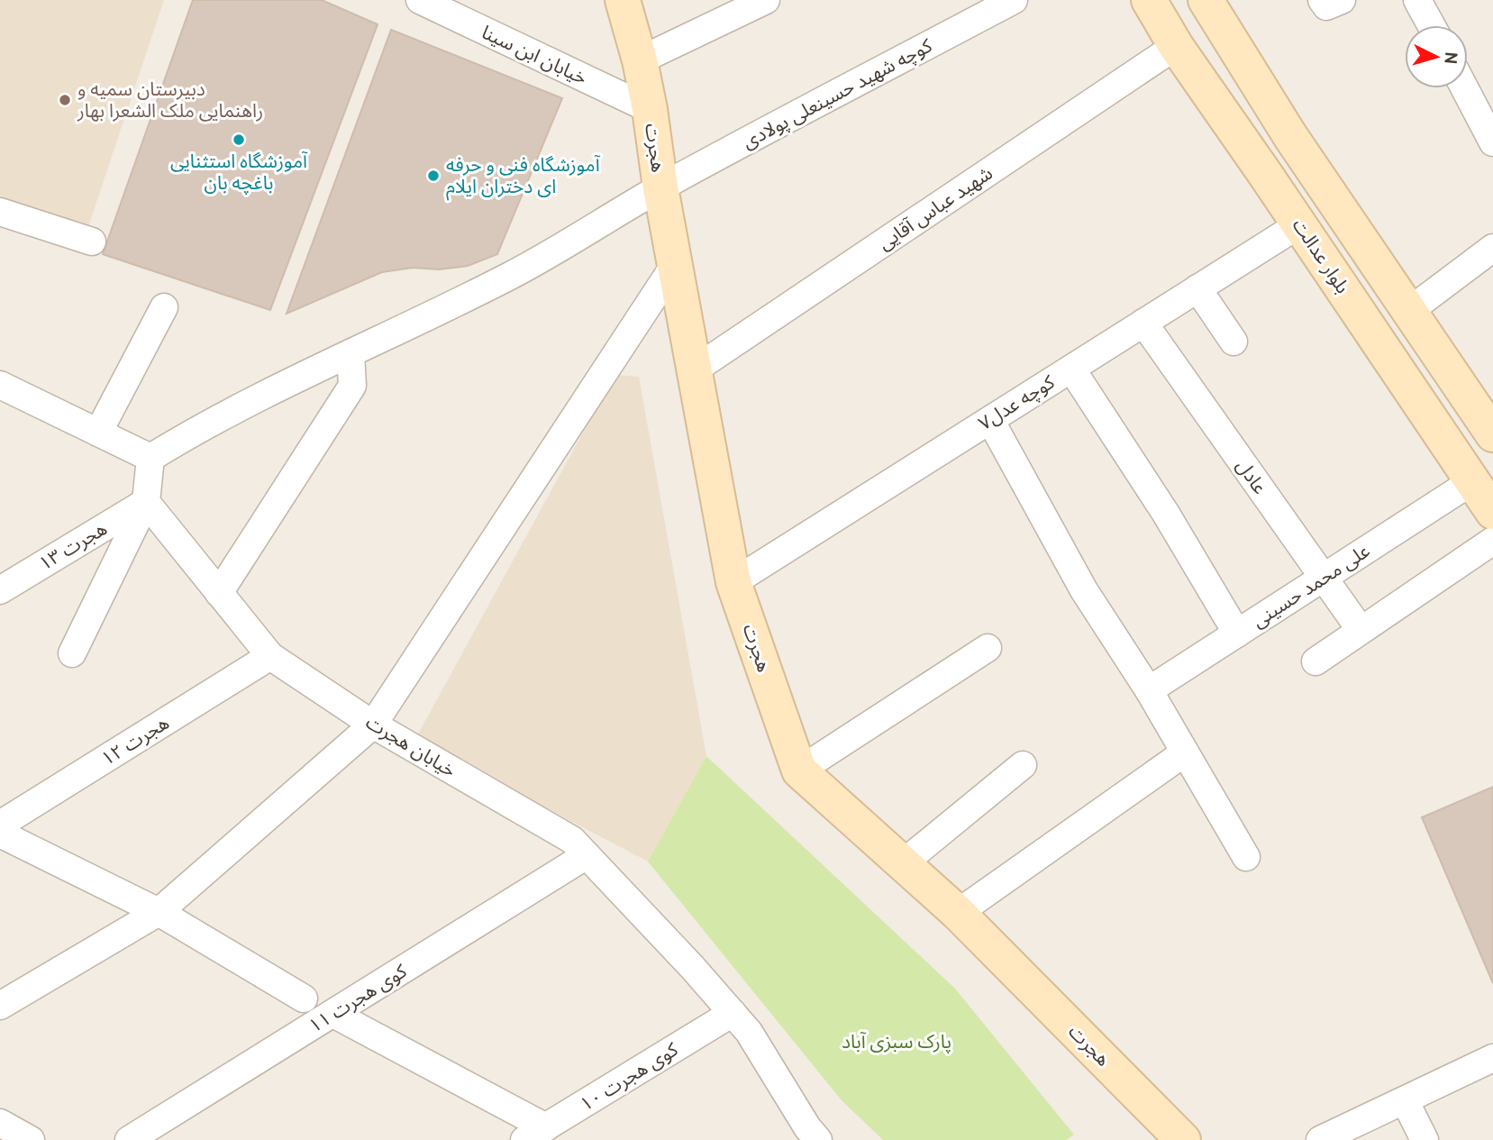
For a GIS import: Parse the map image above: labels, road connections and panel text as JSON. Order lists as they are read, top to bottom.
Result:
{
  "streets": {
    "street": [
      "خیابان ابن سینا",
      "کوچه شهید حسینعلی پولادی",
      "هجرت",
      "شهید عباس آقایی",
      "بلوار عدالت",
      "کوچه عدل۷",
      "عادل",
      "هجرت ۱۳",
      "علی محمد حسینی",
      "هجرت ۱۲",
      "خیابان هجرت",
      "کوی هجرت ۱۱",
      "کوی هجرت ۱۰"
    ]
  },
  "crossings": [
    ["خیابان ابن سینا", "هجرت"],
    ["کوچه شهید حسینعلی پولادی", "هجرت"],
    ["هجرت", "شهید عباس آقایی"],
    ["هجرت", "کوچه عدل۷"],
    ["شهید عباس آقایی", "بلوار عدالت"],
    ["بلوار عدالت", "کوچه عدل۷"],
    ["بلوار عدالت", "علی محمد حسینی"],
    ["کوچه عدل۷", "عادل"],
    ["عادل", "علی محمد حسینی"],
    ["هجرت ۱۳", "خیابان هجرت"],
    ["هجرت ۱۲", "خیابان هجرت"],
    ["خیابان هجرت", "کوی هجرت ۱۱"],
    ["خیابان هجرت", "کوی هجرت ۱۰"]
  ],
  "parks": ["پارک سبزی آباد"],
  "places": ["دبیرستان سمیه و راهنمایی ملک الشعرا بهار", "آموزشگاه استثنایی باغچه بان", "آموزشگاه فنی و حرفه ای دختران ایلام"],
  "north": "right"
}
